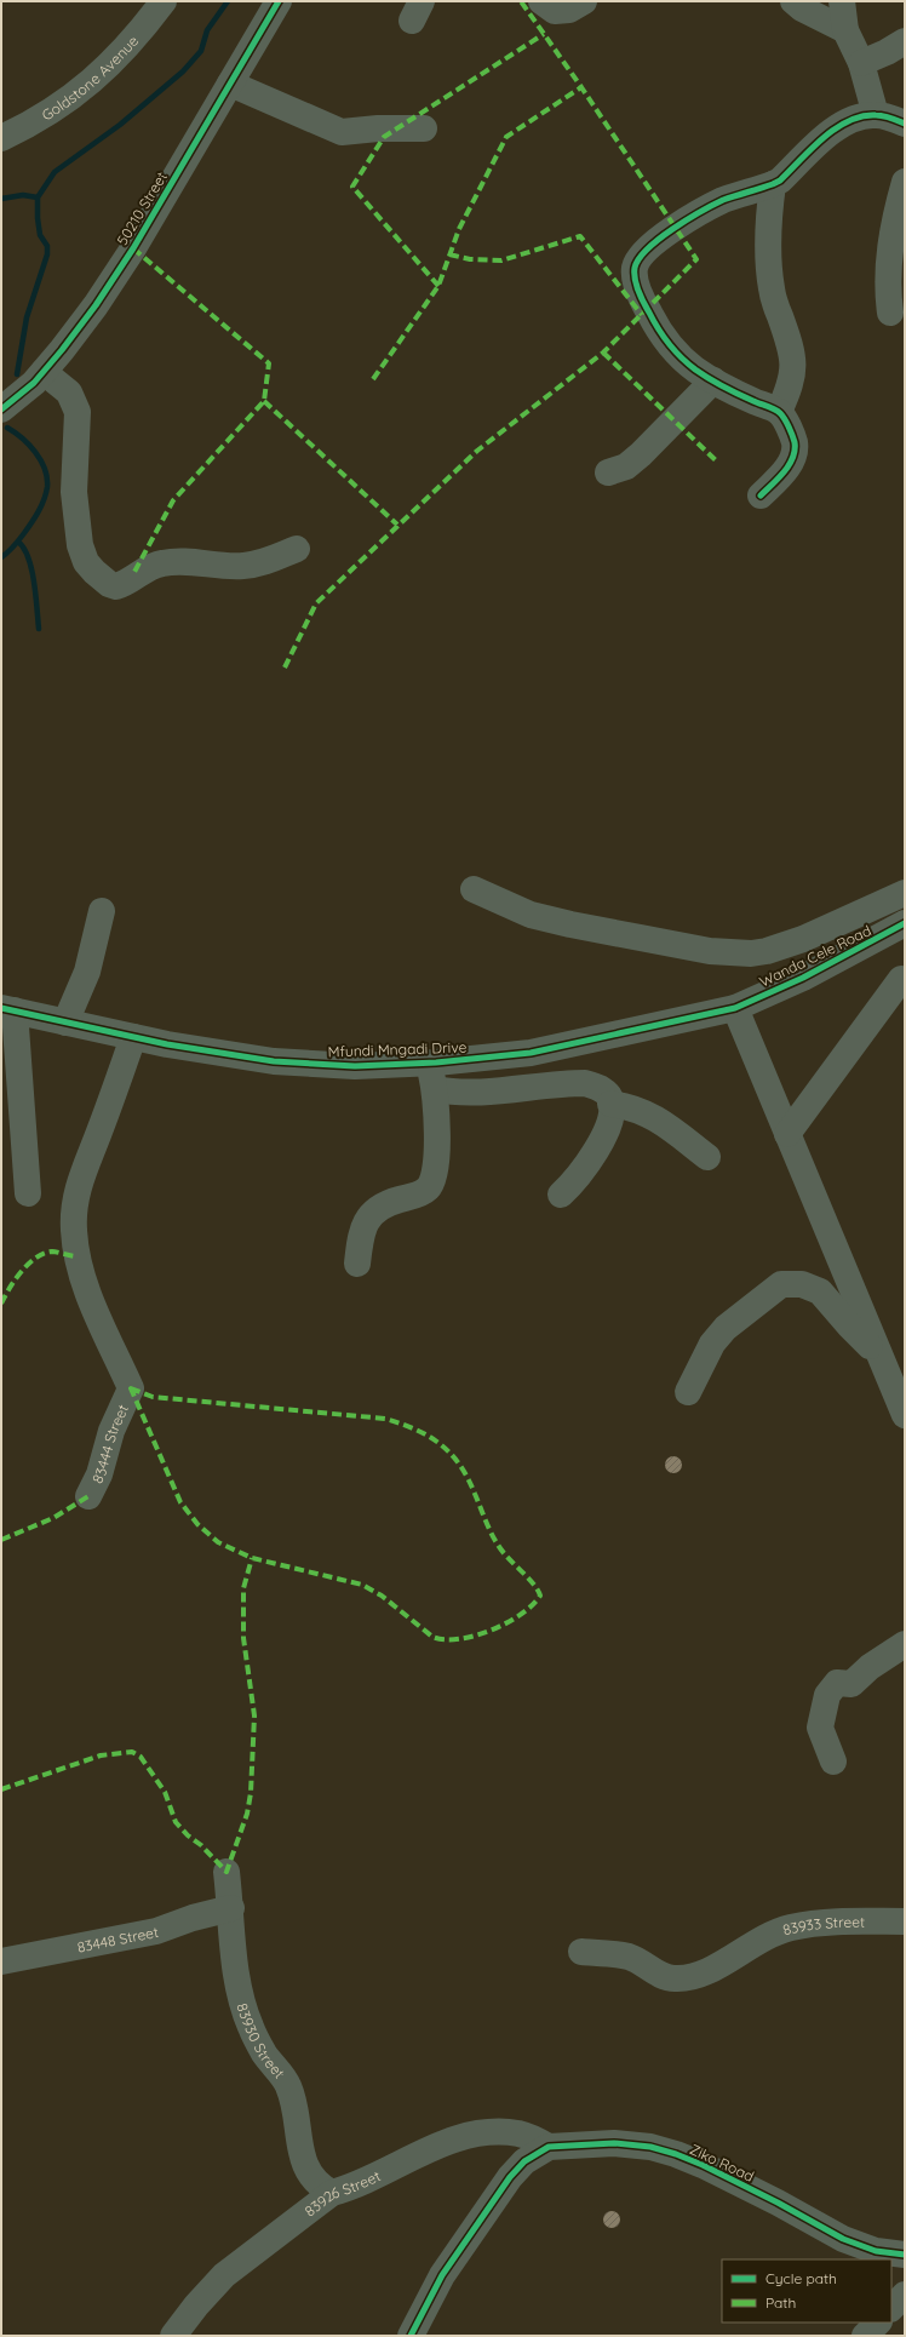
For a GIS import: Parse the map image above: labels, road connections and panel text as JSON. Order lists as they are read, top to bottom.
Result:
{
  "streets": {
    "street": [
      "Goldstone Avenue",
      "50210 Street",
      "Wanda Cele Road",
      "Mfundi Mngadi Drive",
      "83444 Street",
      "83933 Street",
      "83448 Street",
      "83930 Street",
      "Ziko Road",
      "83926 Street"
    ]
  },
  "crossings": [
    ["Wanda Cele Road", "Mfundi Mngadi Drive"],
    ["Mfundi Mngadi Drive", "83444 Street"],
    ["83448 Street", "83930 Street"],
    ["83930 Street", "83926 Street"],
    ["Ziko Road", "83926 Street"]
  ],
  "legend": ["Cycle path", "Path"]
}
